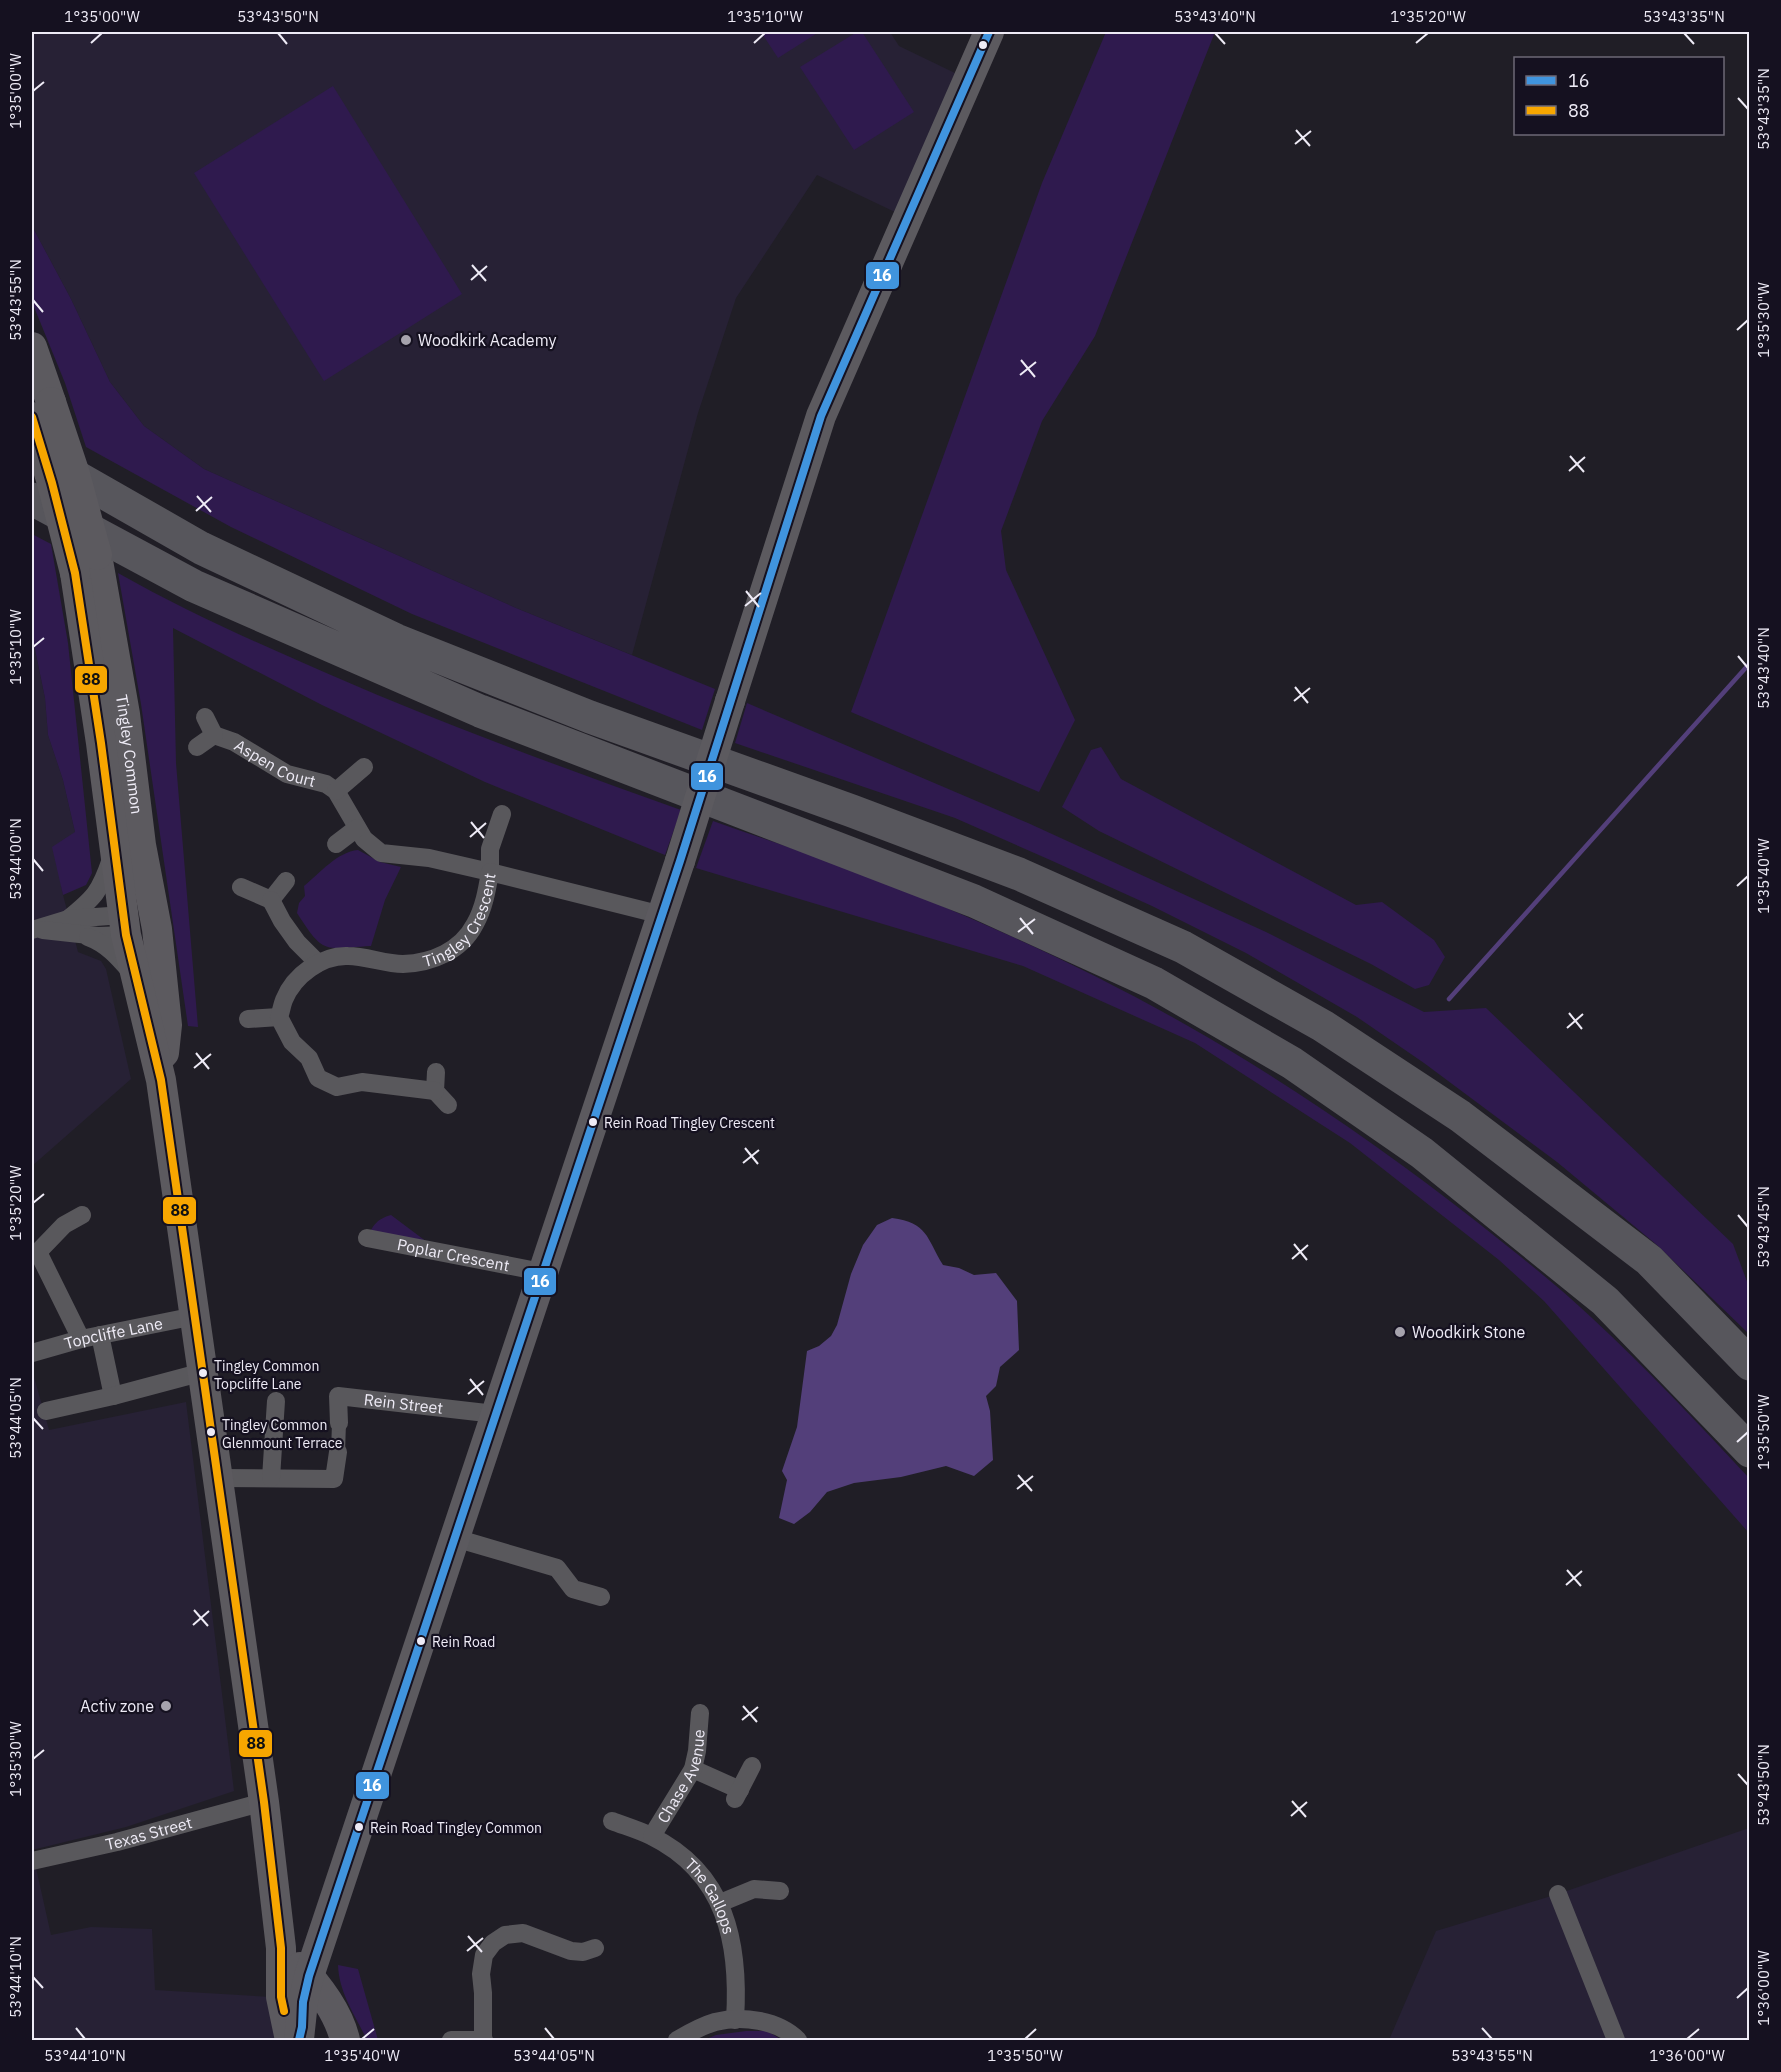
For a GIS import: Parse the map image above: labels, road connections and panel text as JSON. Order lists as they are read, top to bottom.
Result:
{
  "streets": {
    "main road": ["Tingley Common"],
    "street": [
      "Aspen Court",
      "Tingley Crescent",
      "Poplar Crescent",
      "Topcliffe Lane",
      "Rein Street",
      "Chase Avenue",
      "Texas Street",
      "The Gallops"
    ]
  },
  "crossings": [
    ["Tingley Common", "Topcliffe Lane"],
    ["Tingley Common", "Texas Street"],
    ["Aspen Court", "Tingley Crescent"],
    ["Chase Avenue", "The Gallops"]
  ],
  "places": [
    "Woodkirk Academy",
    "Rein Road Tingley Crescent",
    "Woodkirk Stone",
    "Tingley Common Topcliffe Lane",
    "Tingley Common Glenmount Terrace",
    "Rein Road",
    "Activ zone",
    "Rein Road Tingley Common"
  ],
  "lines": ["transit line 16", "transit line 88"],
  "legend": ["16", "88"],
  "coordinates": [
    "1°35'00\"W",
    "53°43'50\"N",
    "1°35'10\"W",
    "53°43'40\"N",
    "1°35'20\"W",
    "53°43'35\"N",
    "53°43'55\"N",
    "1°35'30\"W",
    "53°44'00\"N",
    "1°35'40\"W",
    "53°43'45\"N",
    "53°44'05\"N",
    "1°35'50\"W",
    "53°44'10\"N",
    "1°36'00\"W"
  ]
}
